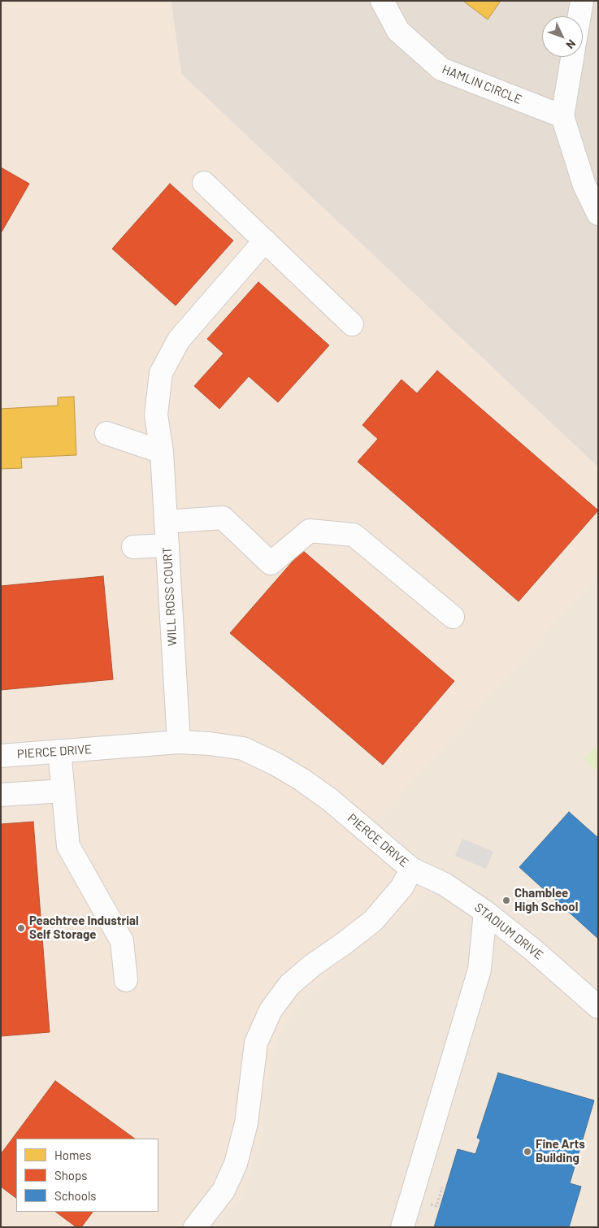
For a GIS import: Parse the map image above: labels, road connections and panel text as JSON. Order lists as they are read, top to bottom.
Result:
{
  "streets": {
    "street": [
      "HAMLIN CIRCLE",
      "WILL ROSS COURT",
      "PIERCE DRIVE",
      "STADIUM DRIVE"
    ]
  },
  "crossings": [
    ["WILL ROSS COURT", "PIERCE DRIVE"],
    ["PIERCE DRIVE", "STADIUM DRIVE"]
  ],
  "places": ["Chamblee High School", "Peachtree Industrial Self Storage", "Fine Arts Building"],
  "legend": ["Homes", "Shops", "Schools"],
  "north": "bottom right"
}
